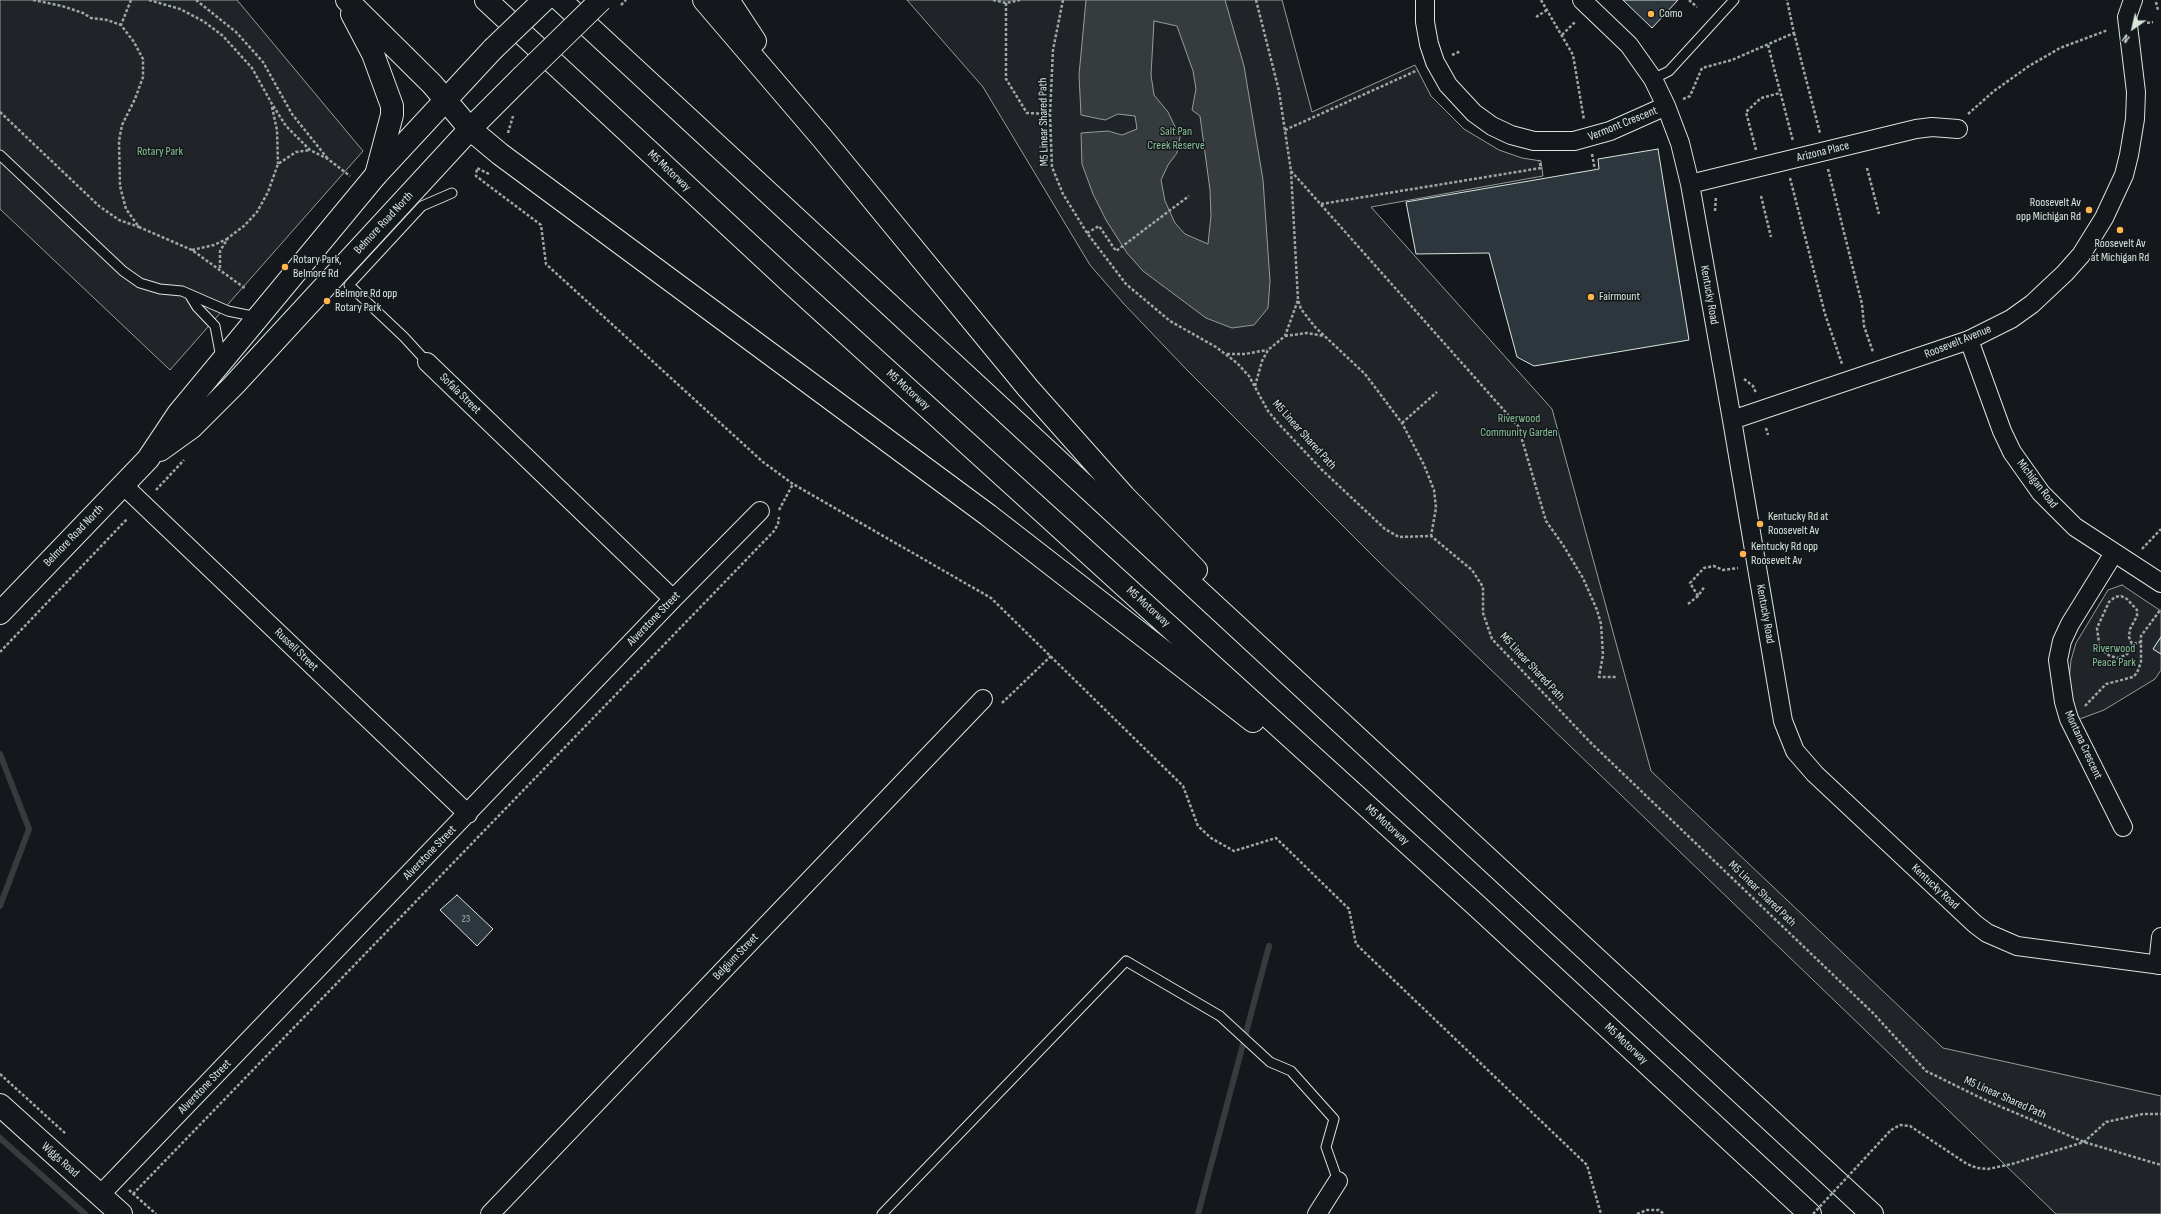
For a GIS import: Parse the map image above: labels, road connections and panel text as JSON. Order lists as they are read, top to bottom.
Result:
{
  "streets": {
    "main road": ["M5 Motorway", "Belmore Road North", "Wiggs Road"],
    "street": [
      "Vermont Crescent",
      "Arizona Place",
      "Kentucky Road",
      "Roosevelt Avenue",
      "Sofala Street",
      "Michigan Road",
      "Alverstone Street",
      "Russell Street",
      "Montana Crescent",
      "Belgium Street"
    ],
    "path": ["M5 Linear Shared Path"]
  },
  "crossings": [
    ["Vermont Crescent", "Kentucky Road"],
    ["Arizona Place", "Kentucky Road"],
    ["Belmore Road North", "Russell Street"],
    ["Kentucky Road", "Roosevelt Avenue"],
    ["Roosevelt Avenue", "Michigan Road"],
    ["Sofala Street", "Alverstone Street"],
    ["Michigan Road", "Montana Crescent"],
    ["Alverstone Street", "Russell Street"],
    ["Alverstone Street", "Wiggs Road"]
  ],
  "parks": [
    "Salt Pan Creek Reserve",
    "Rotary Park",
    "Riverwood Community Garden",
    "Riverwood Peace Park"
  ],
  "places": [
    "Como",
    "Roosevelt Av opp Michigan Rd",
    "Roosevelt Av at Michigan Rd",
    "Rotary Park, Belmore Rd",
    "Fairmount",
    "Belmore Rd opp Rotary Park",
    "Kentucky Rd at Roosevelt Av",
    "Kentucky Rd opp Roosevelt Av"
  ],
  "house_numbers": ["23"],
  "north": "bottom left"
}
